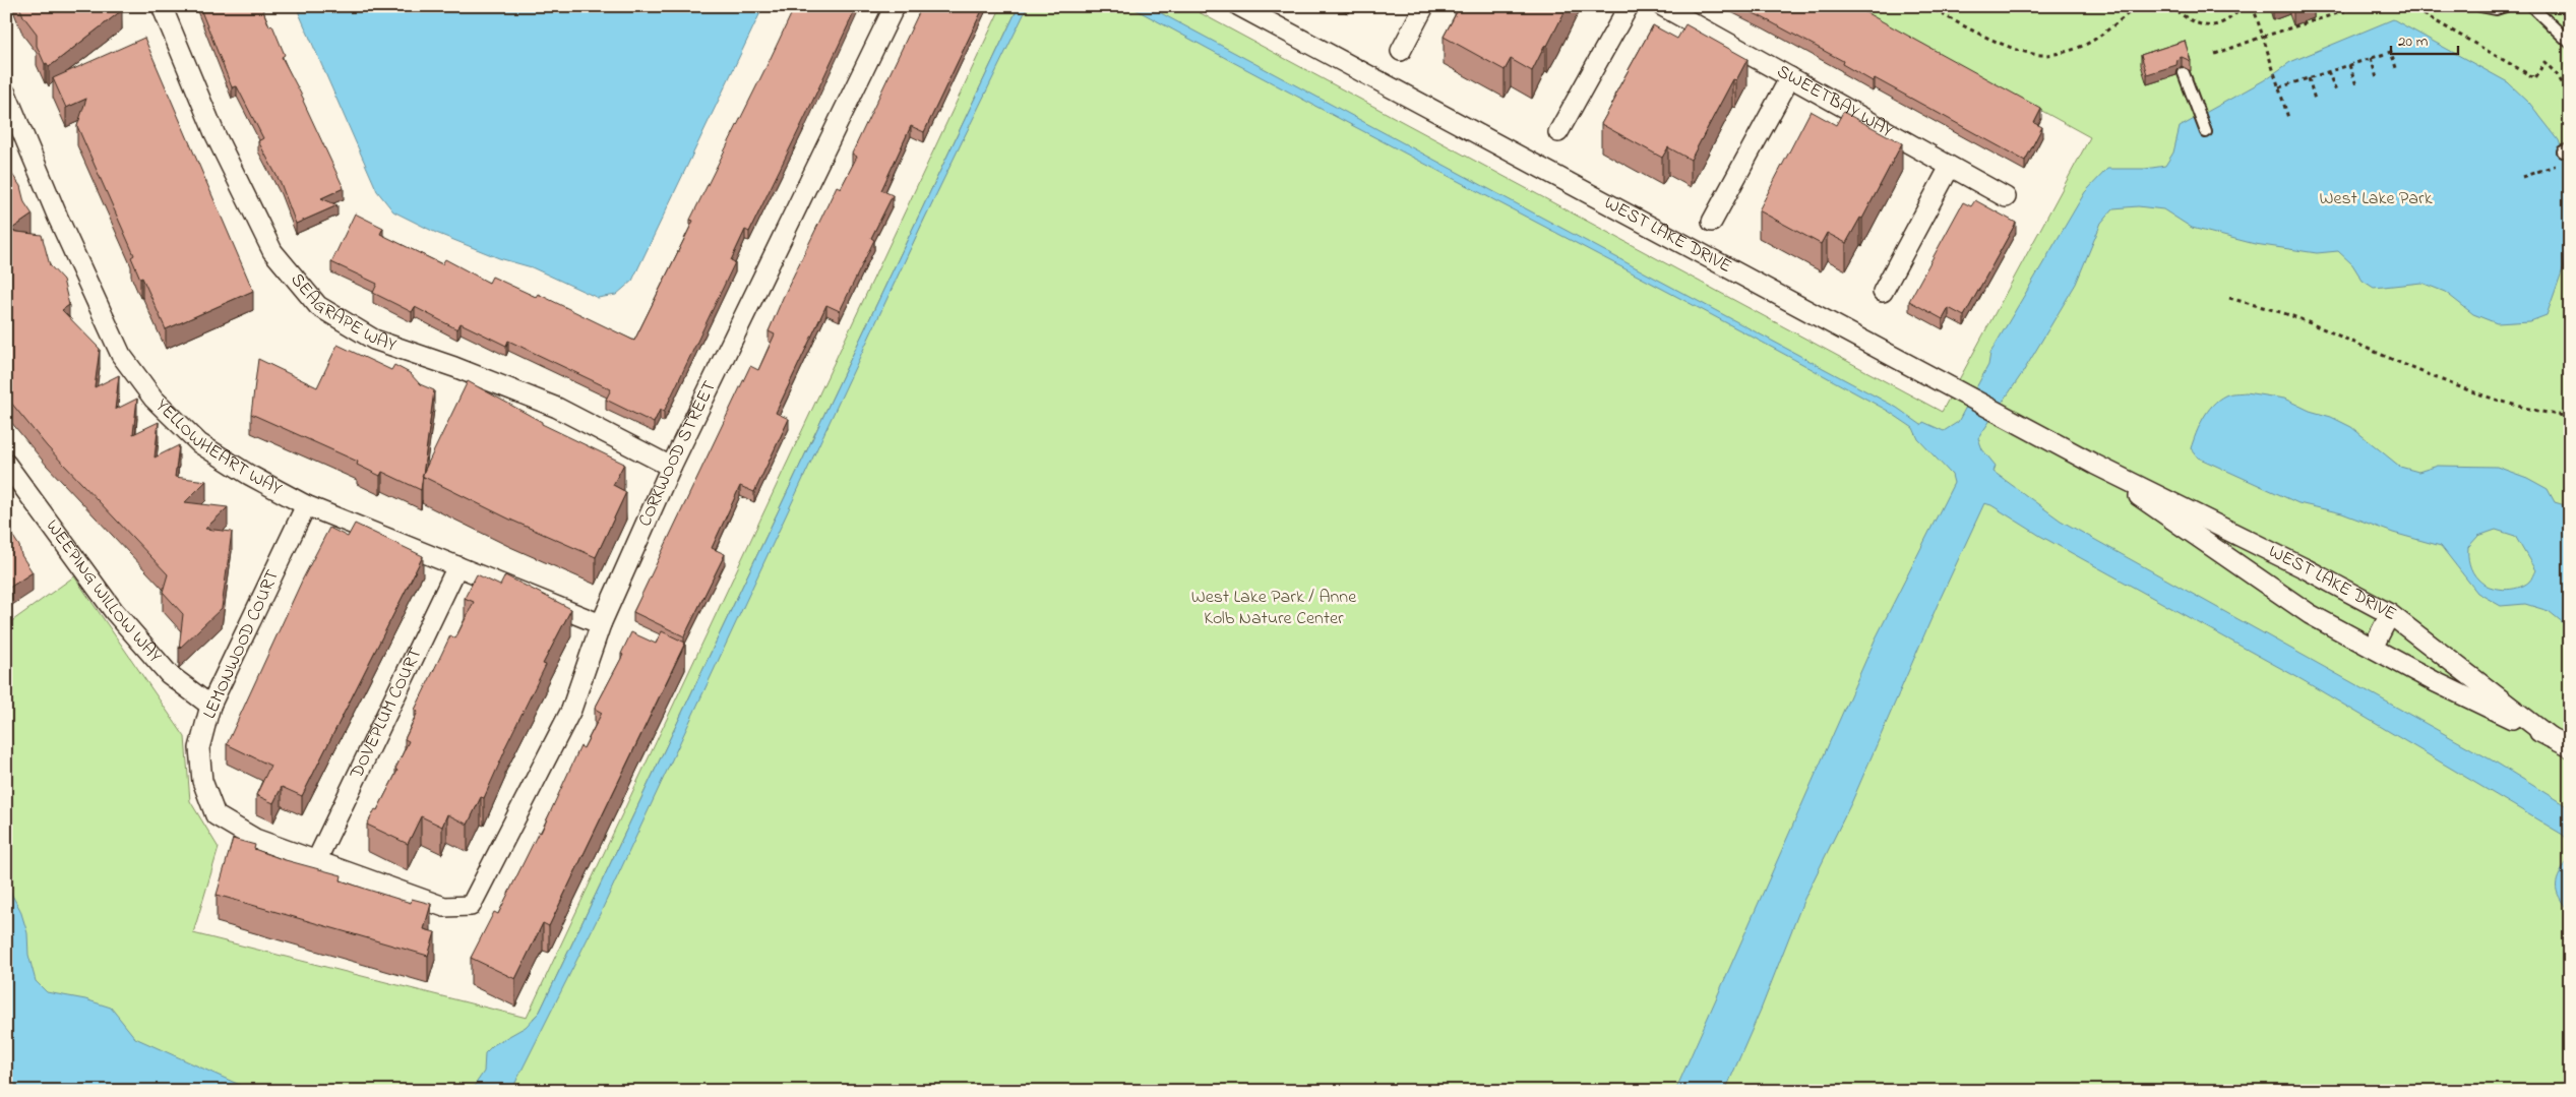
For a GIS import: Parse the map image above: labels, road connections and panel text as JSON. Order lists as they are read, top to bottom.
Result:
{
  "streets": {
    "street": [
      "SWEETBAY WAY",
      "WEST LAKE DRIVE",
      "SEAGRAPE WAY",
      "YELLOWHEART WAY",
      "CORKWOOD STREET",
      "WEEPING WILLOW WAY",
      "LEMONWOOD COURT",
      "DOVEPLUM COURT"
    ]
  },
  "crossings": [
    ["SEAGRAPE WAY", "CORKWOOD STREET"],
    ["YELLOWHEART WAY", "CORKWOOD STREET"],
    ["YELLOWHEART WAY", "LEMONWOOD COURT"],
    ["YELLOWHEART WAY", "DOVEPLUM COURT"],
    ["CORKWOOD STREET", "LEMONWOOD COURT"],
    ["CORKWOOD STREET", "DOVEPLUM COURT"],
    ["WEEPING WILLOW WAY", "LEMONWOOD COURT"],
    ["LEMONWOOD COURT", "DOVEPLUM COURT"]
  ],
  "parks": ["West Lake Park", "West Lake Park / Anne Kolb Nature Center"],
  "scale_bar": "20 m"
}
